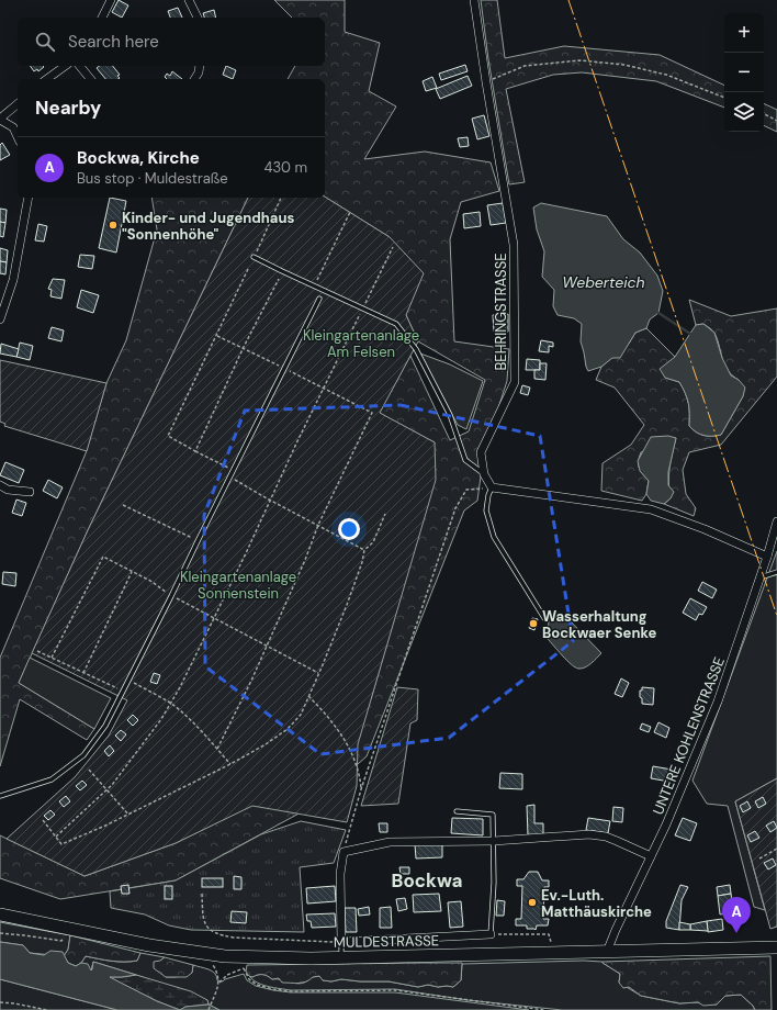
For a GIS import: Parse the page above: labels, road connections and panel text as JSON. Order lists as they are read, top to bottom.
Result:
{
  "streets": {
    "main road": ["MULDESTRASSE"],
    "street": ["BEHRINGSTRASSE", "UNTERE KOHLENSTRASSE"]
  },
  "crossings": [
    ["UNTERE KOHLENSTRASSE", "MULDESTRASSE"]
  ],
  "districts": ["Bockwa"],
  "water": ["Weberteich"],
  "parks": ["Kleingartenanlage Am Felsen", "Kleingartenanlage Sonnenstein"],
  "places": ["Kinder- und Jugendhaus \"Sonnenhöhe\"", "Wasserhaltung Bockwaer Senke", "Ev.-Luth. Matthäuskirche"],
  "page": {
    "map_buttons": ["+", "−"],
    "search": "Search here",
    "heading": "Nearby",
    "list": [
      {
        "mark": "A",
        "name": "Bockwa, Kirche",
        "note": "Bus stop · Muldestraße",
        "value": "430 m"
      }
    ],
    "pins": "A"
  }
}
